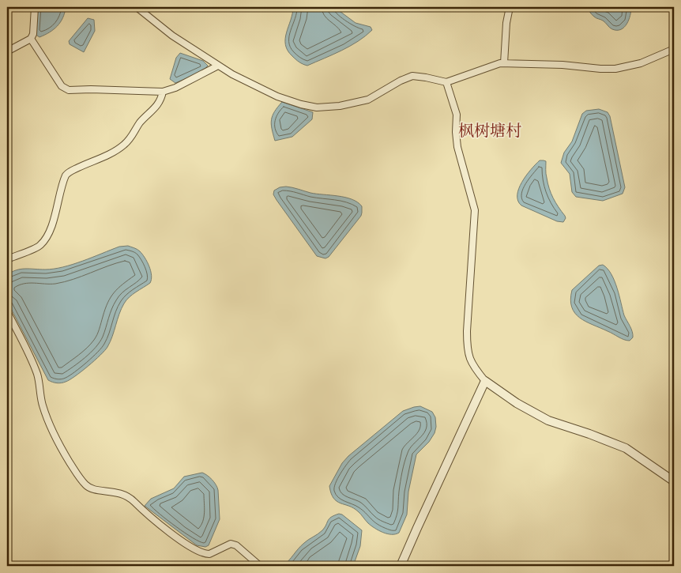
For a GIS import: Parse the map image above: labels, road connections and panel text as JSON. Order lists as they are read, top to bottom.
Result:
{
  "districts": ["枫树塘村"]
}
